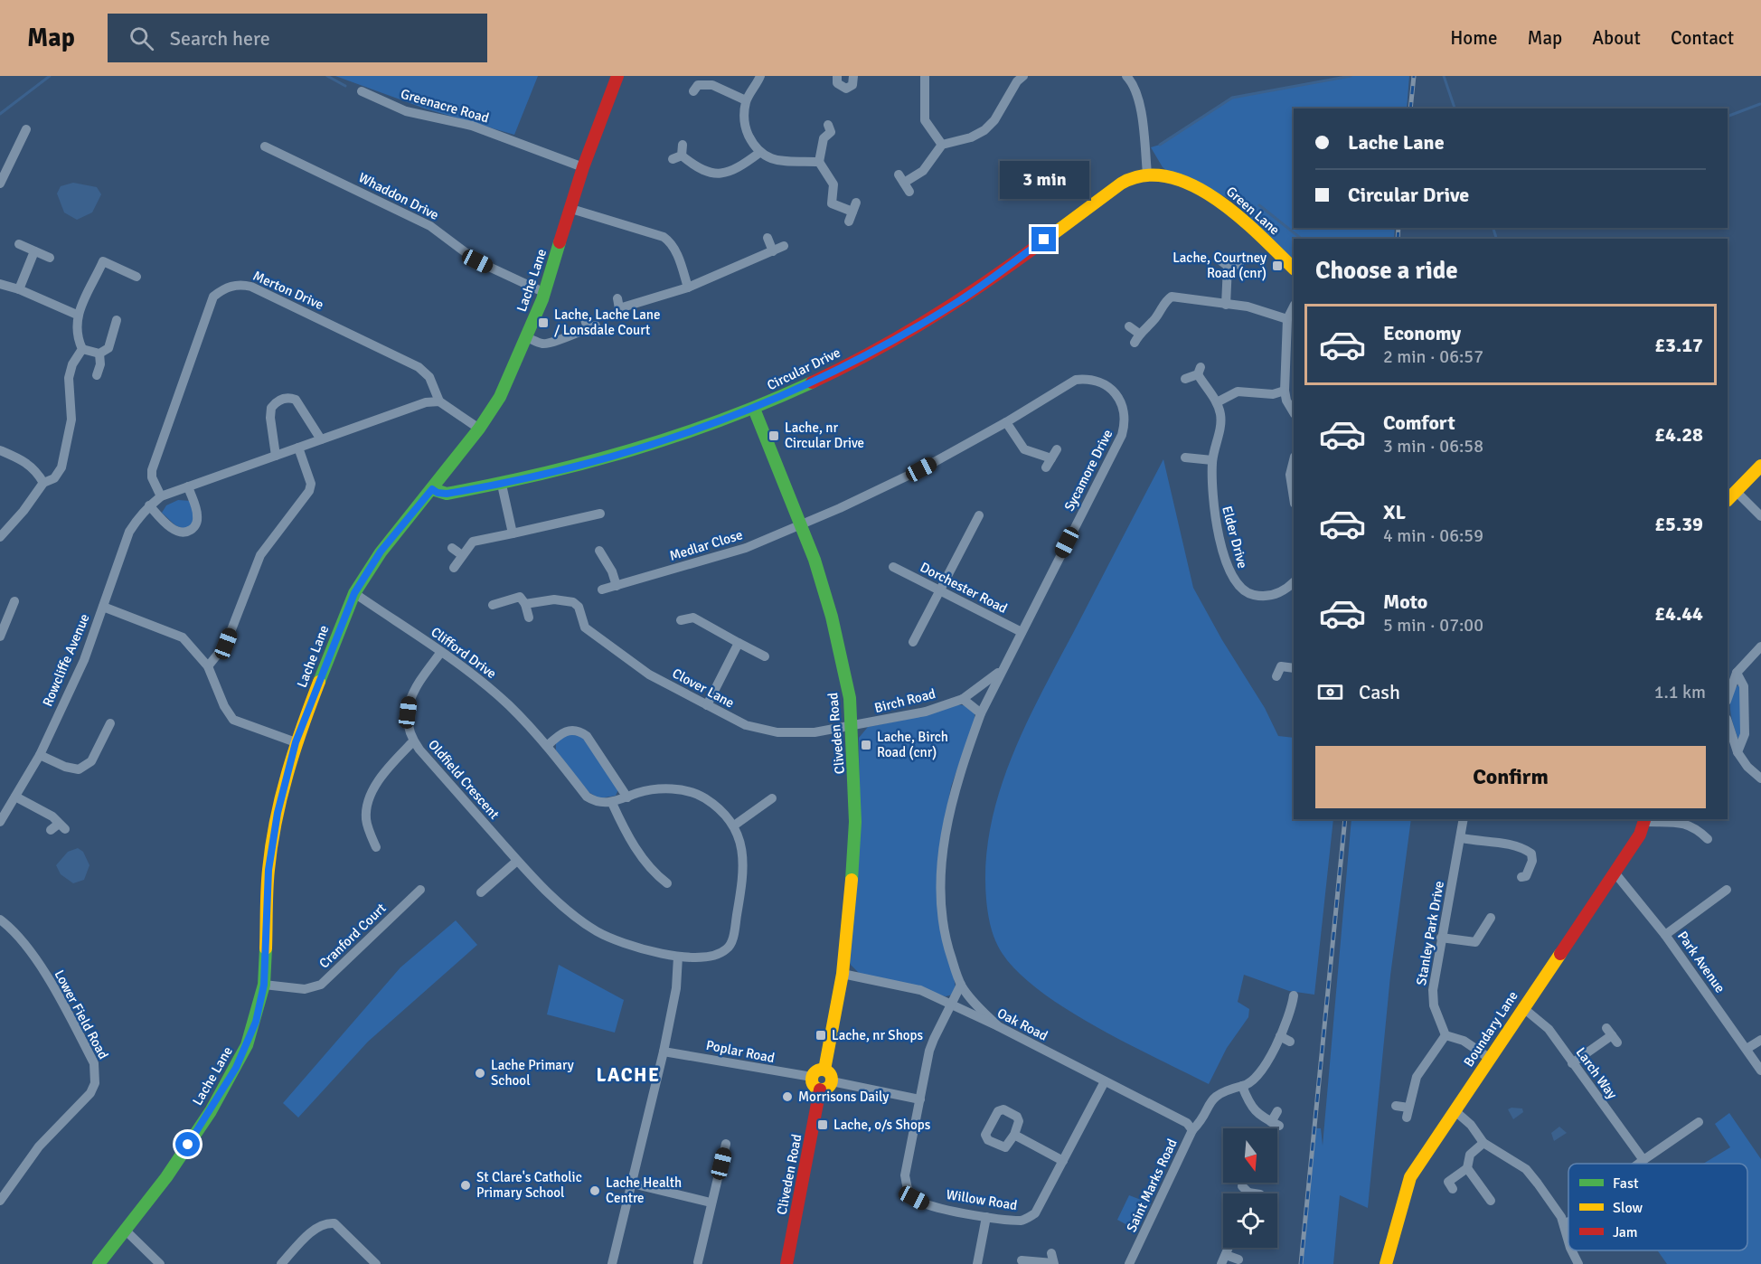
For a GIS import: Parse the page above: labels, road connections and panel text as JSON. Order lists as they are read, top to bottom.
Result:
{
  "streets": {
    "street": [
      "Greenacre Road",
      "Whaddon Drive",
      "Green Lane",
      "Lache Lane",
      "Merton Drive",
      "Circular Drive",
      "Sycamore Drive",
      "Elder Drive",
      "Medlar Close",
      "Dorchester Road",
      "Clifford Drive",
      "Rowcliffe Avenue",
      "Clover Lane",
      "Birch Road",
      "Cliveden Road",
      "Oldfield Crescent",
      "Stanley Park Drive",
      "Cranford Court",
      "Park Avenue",
      "Lower Field Road",
      "Oak Road",
      "Boundary Lane",
      "Poplar Road",
      "Larch Way",
      "Saint Marks Road",
      "Willow Road"
    ]
  },
  "crossings": [
    ["Greenacre Road", "Lache Lane"],
    ["Whaddon Drive", "Lache Lane"],
    ["Green Lane", "Circular Drive"],
    ["Lache Lane", "Circular Drive"],
    ["Lache Lane", "Clifford Drive"],
    ["Lache Lane", "Cranford Court"],
    ["Merton Drive", "Rowcliffe Avenue"],
    ["Circular Drive", "Cliveden Road"],
    ["Sycamore Drive", "Medlar Close"],
    ["Sycamore Drive", "Dorchester Road"],
    ["Sycamore Drive", "Birch Road"],
    ["Sycamore Drive", "Cliveden Road"],
    ["Sycamore Drive", "Oak Road"],
    ["Medlar Close", "Cliveden Road"],
    ["Clifford Drive", "Oldfield Crescent"],
    ["Clover Lane", "Birch Road"],
    ["Clover Lane", "Cliveden Road"],
    ["Birch Road", "Cliveden Road"],
    ["Cliveden Road", "Oak Road"],
    ["Cliveden Road", "Poplar Road"],
    ["Park Avenue", "Boundary Lane"],
    ["Oak Road", "Saint Marks Road"],
    ["Oak Road", "Willow Road"],
    ["Boundary Lane", "Larch Way"]
  ],
  "districts": ["LACHE"],
  "places": {
    "transit": [
      "Lache, Courtney Road (cnr)",
      "Lache, Lache Lane / Lonsdale Court",
      "Lache, nr Circular Drive",
      "Lache, Birch Road (cnr)",
      "Lache, nr Shops",
      "Lache, o/s Shops"
    ],
    "other": [
      "Lache Primary School",
      "Morrisons Daily",
      "St Clare's Catholic Primary School",
      "Lache Health Centre"
    ]
  },
  "legend": ["Fast", "Slow", "Jam"],
  "north": "bottom",
  "page": {
    "header": "Map",
    "search": "Search here",
    "nav": [
      "Home",
      "Map",
      "About",
      "Contact"
    ],
    "banner": ["Lache Lane", "Circular Drive"],
    "bubble": "3 min",
    "heading": "Choose a ride",
    "list": [
      {
        "name": "Economy",
        "note": "2 min · 06:57",
        "value": "£3.17"
      },
      {
        "name": "Comfort",
        "note": "3 min · 06:58",
        "value": "£4.28"
      },
      {
        "name": "XL",
        "note": "4 min · 06:59",
        "value": "£5.39"
      },
      {
        "name": "Moto",
        "note": "5 min · 07:00",
        "value": "£4.44"
      }
    ],
    "pay": ["Cash", "1.1 km"],
    "buttons": "Confirm"
  }
}
